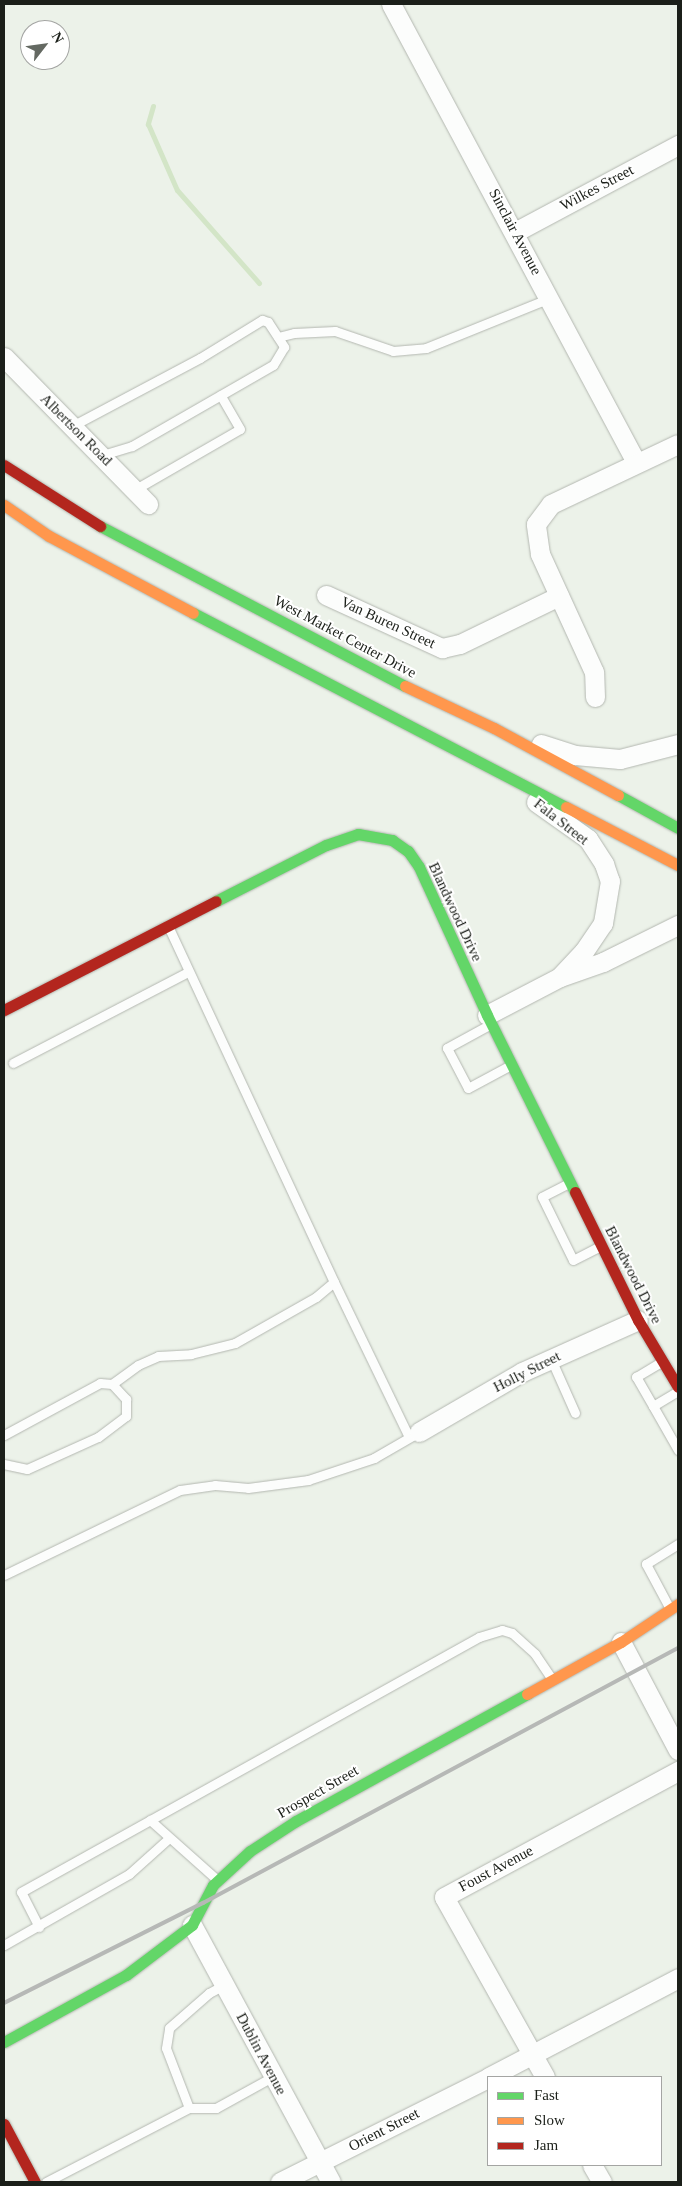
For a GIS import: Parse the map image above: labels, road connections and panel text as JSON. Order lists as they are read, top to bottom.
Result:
{
  "streets": {
    "street": [
      "Wilkes Street",
      "Sinclair Avenue",
      "Albertson Road",
      "Van Buren Street",
      "West Market Center Drive",
      "Fala Street",
      "Blandwood Drive",
      "Holly Street",
      "Prospect Street",
      "Foust Avenue",
      "Dublin Avenue",
      "Orient Street"
    ]
  },
  "crossings": [
    ["Wilkes Street", "Sinclair Avenue"],
    ["Fala Street", "Blandwood Drive"],
    ["Blandwood Drive", "Holly Street"],
    ["Prospect Street", "Dublin Avenue"],
    ["Foust Avenue", "Orient Street"],
    ["Dublin Avenue", "Orient Street"]
  ],
  "legend": ["Fast", "Slow", "Jam"],
  "north": "top right"
}
